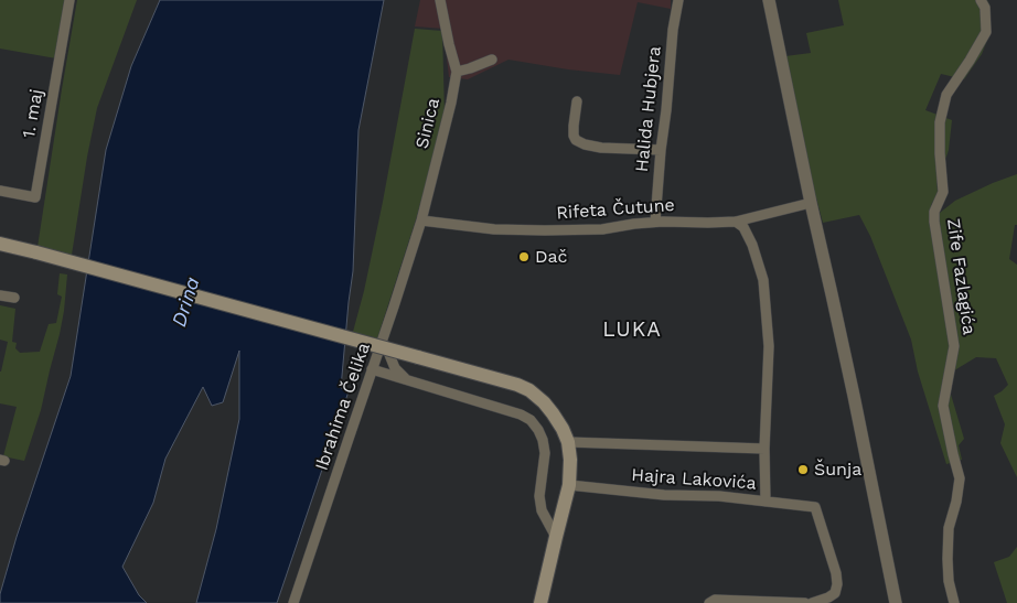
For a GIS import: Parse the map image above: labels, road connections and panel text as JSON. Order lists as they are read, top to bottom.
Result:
{
  "streets": {
    "street": [
      "Halida Hubjera",
      "1. maj",
      "Sinica",
      "Rifeta Čutune",
      "Zife Fazlagića",
      "Ibrahima Čelika",
      "Hajra Lakovića"
    ]
  },
  "crossings": [
    ["Halida Hubjera", "Rifeta Čutune"],
    ["Sinica", "Rifeta Čutune"],
    ["Sinica", "Ibrahima Čelika"],
    ["Rifeta Čutune", "Ibrahima Čelika"]
  ],
  "districts": ["LUKA"],
  "water": ["Drina"],
  "places": ["Dač", "Šunja"]
}
